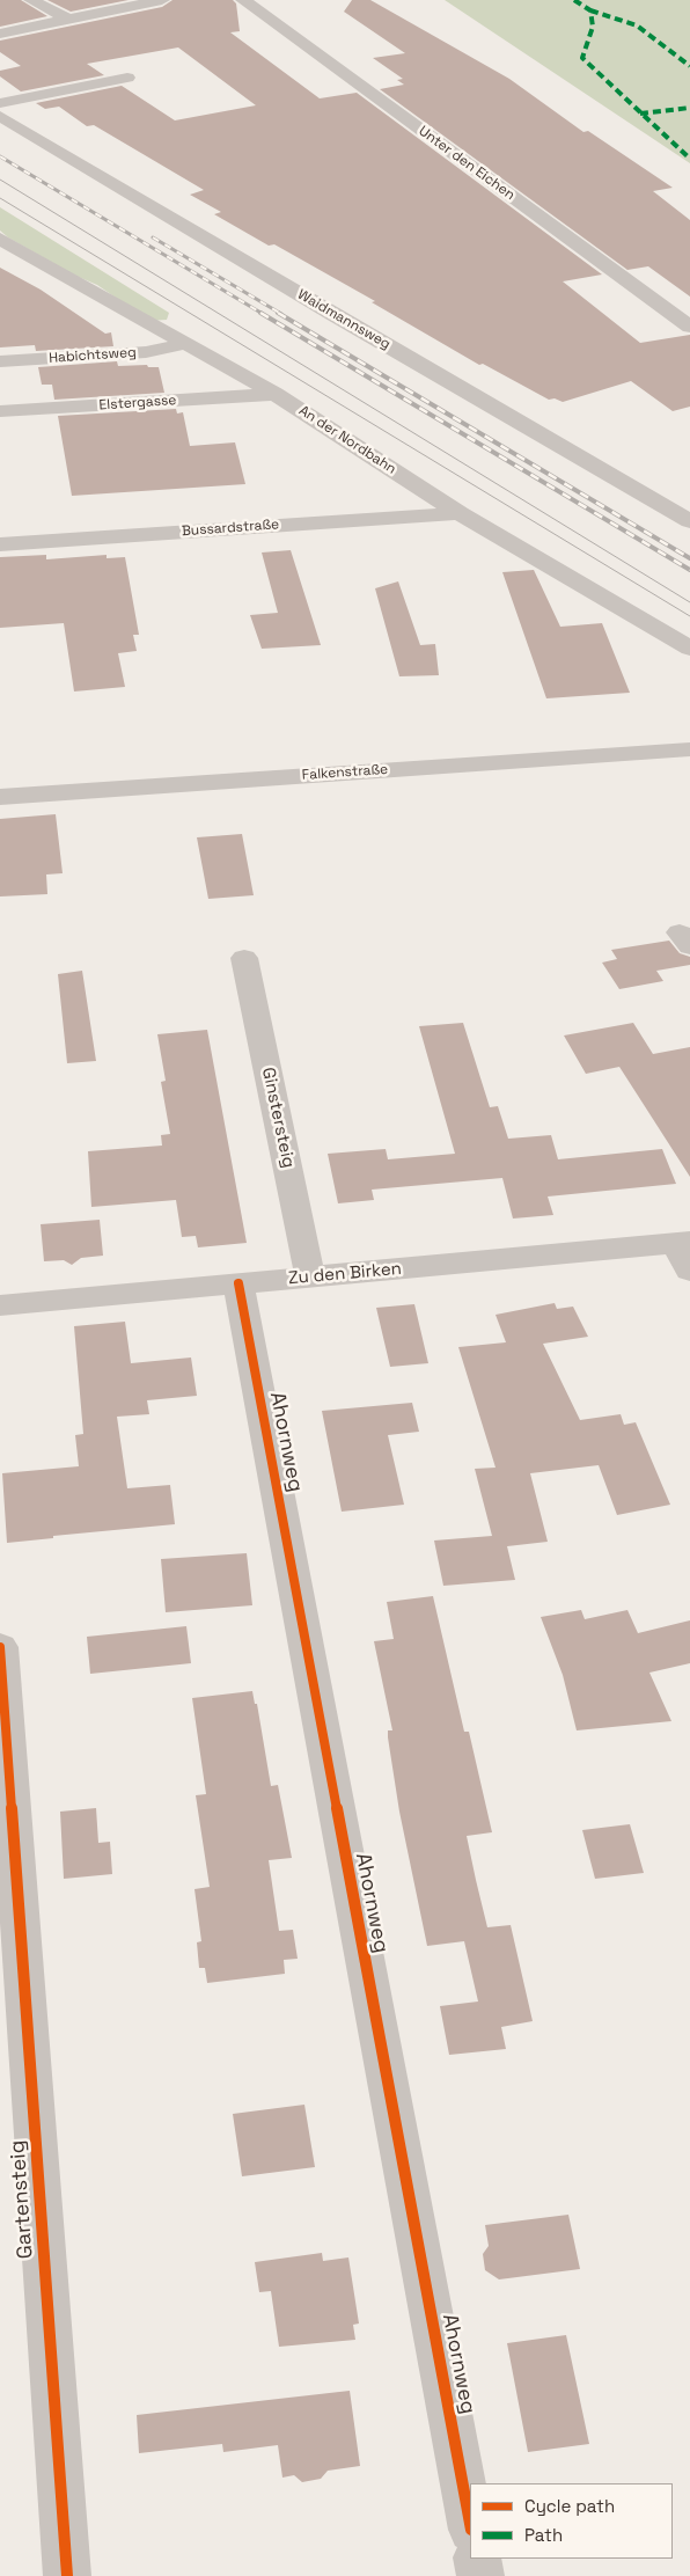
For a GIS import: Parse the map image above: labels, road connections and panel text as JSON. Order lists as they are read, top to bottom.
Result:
{
  "streets": {
    "street": [
      "Unter den Eichen",
      "Waidmannsweg",
      "Habichtsweg",
      "Elstergasse",
      "An der Nordbahn",
      "Bussardstraße",
      "Falkenstraße",
      "Ginstersteig",
      "Zu den Birken",
      "Ahornweg",
      "Gartensteig"
    ]
  },
  "crossings": [
    ["Habichtsweg", "An der Nordbahn"],
    ["Elstergasse", "An der Nordbahn"],
    ["An der Nordbahn", "Bussardstraße"],
    ["Ginstersteig", "Zu den Birken"],
    ["Zu den Birken", "Ahornweg"]
  ],
  "legend": ["Cycle path", "Path"]
}
